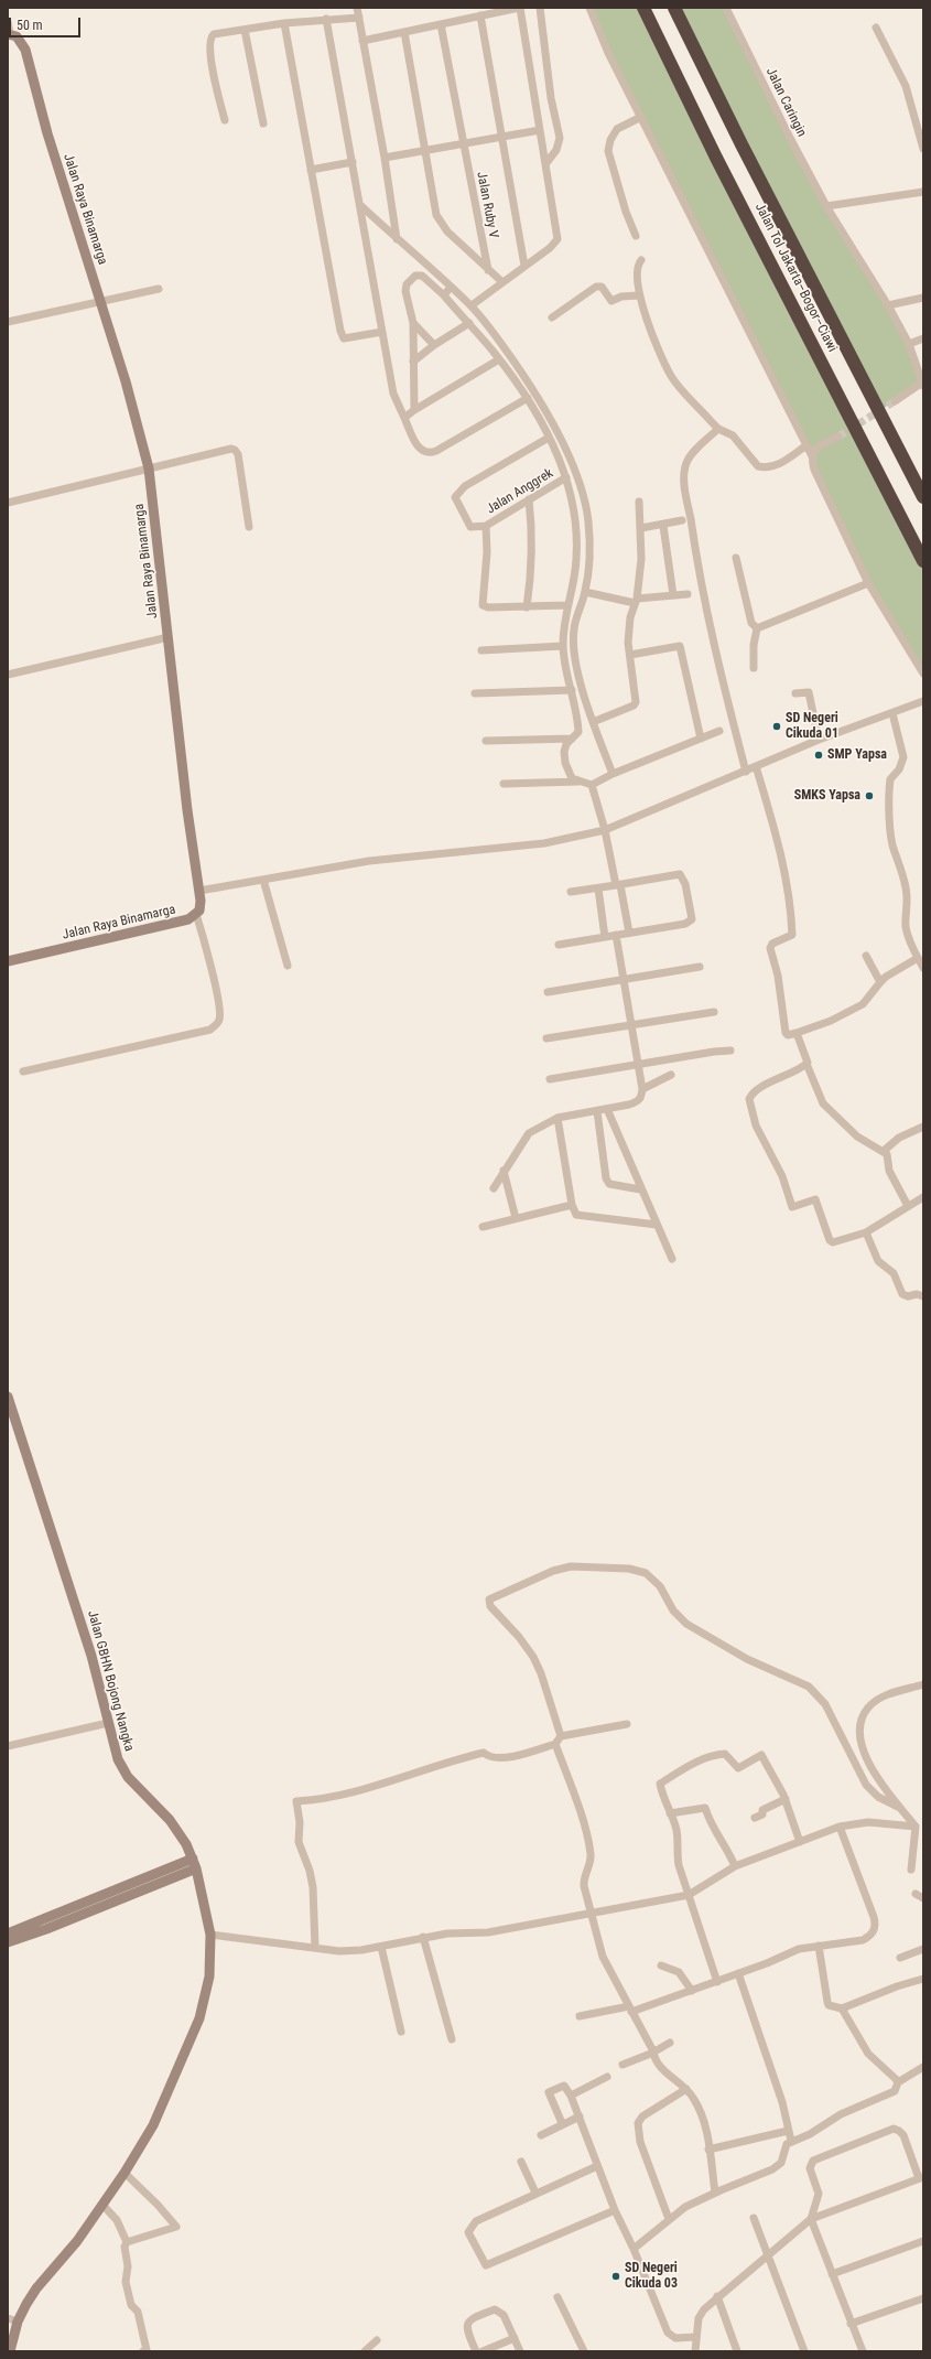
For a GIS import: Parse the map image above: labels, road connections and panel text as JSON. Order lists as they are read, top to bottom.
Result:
{
  "streets": {
    "highway": ["Jalan Tol Jakarta–Bogor–Ciawi"],
    "street": [
      "Jalan Caringin",
      "Jalan Ruby V",
      "Jalan Raya Binamarga",
      "Jalan Anggrek",
      "Jalan GBHN Bojong Nangka"
    ]
  },
  "places": [
    "SD Negeri Cikuda 01",
    "SMP Yapsa",
    "SMKS Yapsa",
    "SD Negeri Cikuda 03"
  ],
  "scale_bar": "50 m"
}
